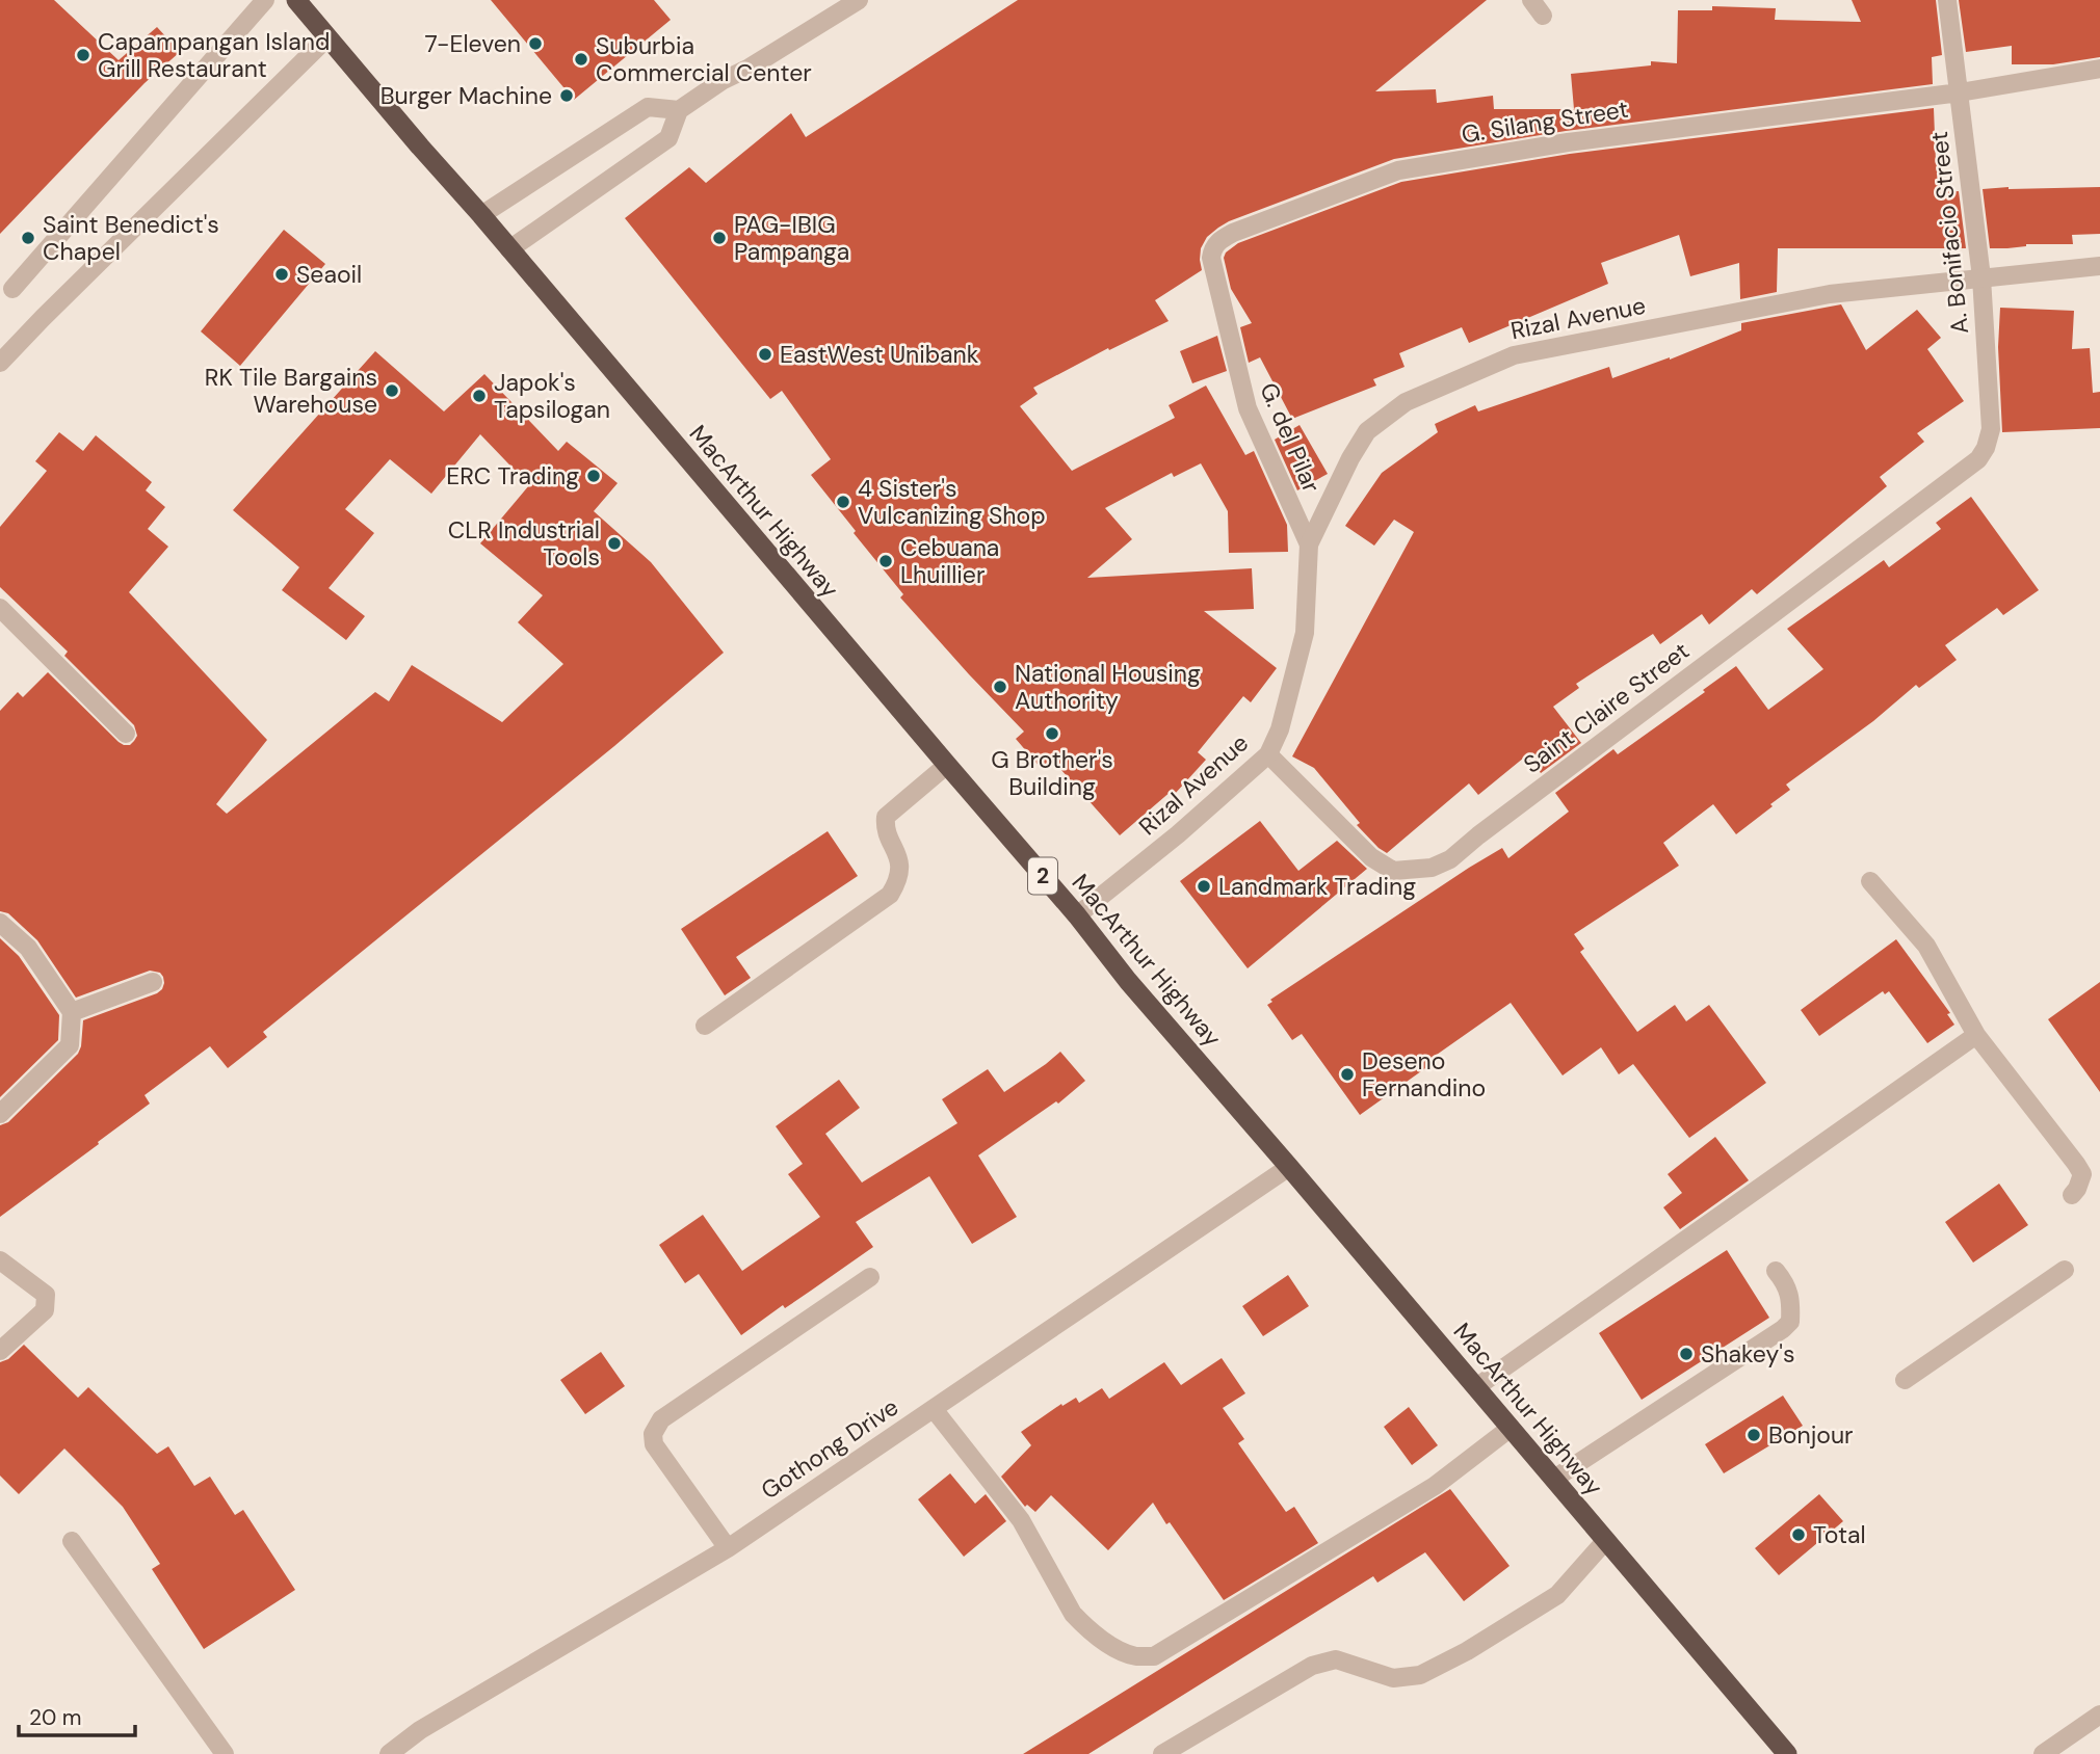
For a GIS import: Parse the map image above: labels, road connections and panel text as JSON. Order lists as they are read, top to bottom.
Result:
{
  "streets": {
    "highway": ["MacArthur Highway", "2"],
    "street": [
      "G. Silang Street",
      "A. Bonifacio Street",
      "Rizal Avenue",
      "G. del Pilar",
      "Saint Claire Street",
      "Gothong Drive"
    ]
  },
  "crossings": [
    ["G. Silang Street", "A. Bonifacio Street"],
    ["G. Silang Street", "G. del Pilar"],
    ["A. Bonifacio Street", "Rizal Avenue"],
    ["A. Bonifacio Street", "Saint Claire Street"],
    ["Rizal Avenue", "G. del Pilar"],
    ["Rizal Avenue", "MacArthur Highway"],
    ["Rizal Avenue", "Saint Claire Street"],
    ["MacArthur Highway", "Gothong Drive"]
  ],
  "places": [
    "7-Eleven",
    "Capampangan Island Grill Restaurant",
    "Suburbia Commercial Center",
    "Burger Machine",
    "Saint Benedict's Chapel",
    "PAG-IBIG Pampanga",
    "Seaoil",
    "EastWest Unibank",
    "RK Tile Bargains Warehouse",
    "Japok's Tapsilogan",
    "ERC Trading",
    "4 Sister's Vulcanizing Shop",
    "CLR Industrial Tools",
    "Cebuana Lhuillier",
    "National Housing Authority",
    "G Brother's Building",
    "Landmark Trading",
    "Deseno Fernandino",
    "Shakey's",
    "Bonjour",
    "Total"
  ],
  "scale_bar": "20 m"
}
